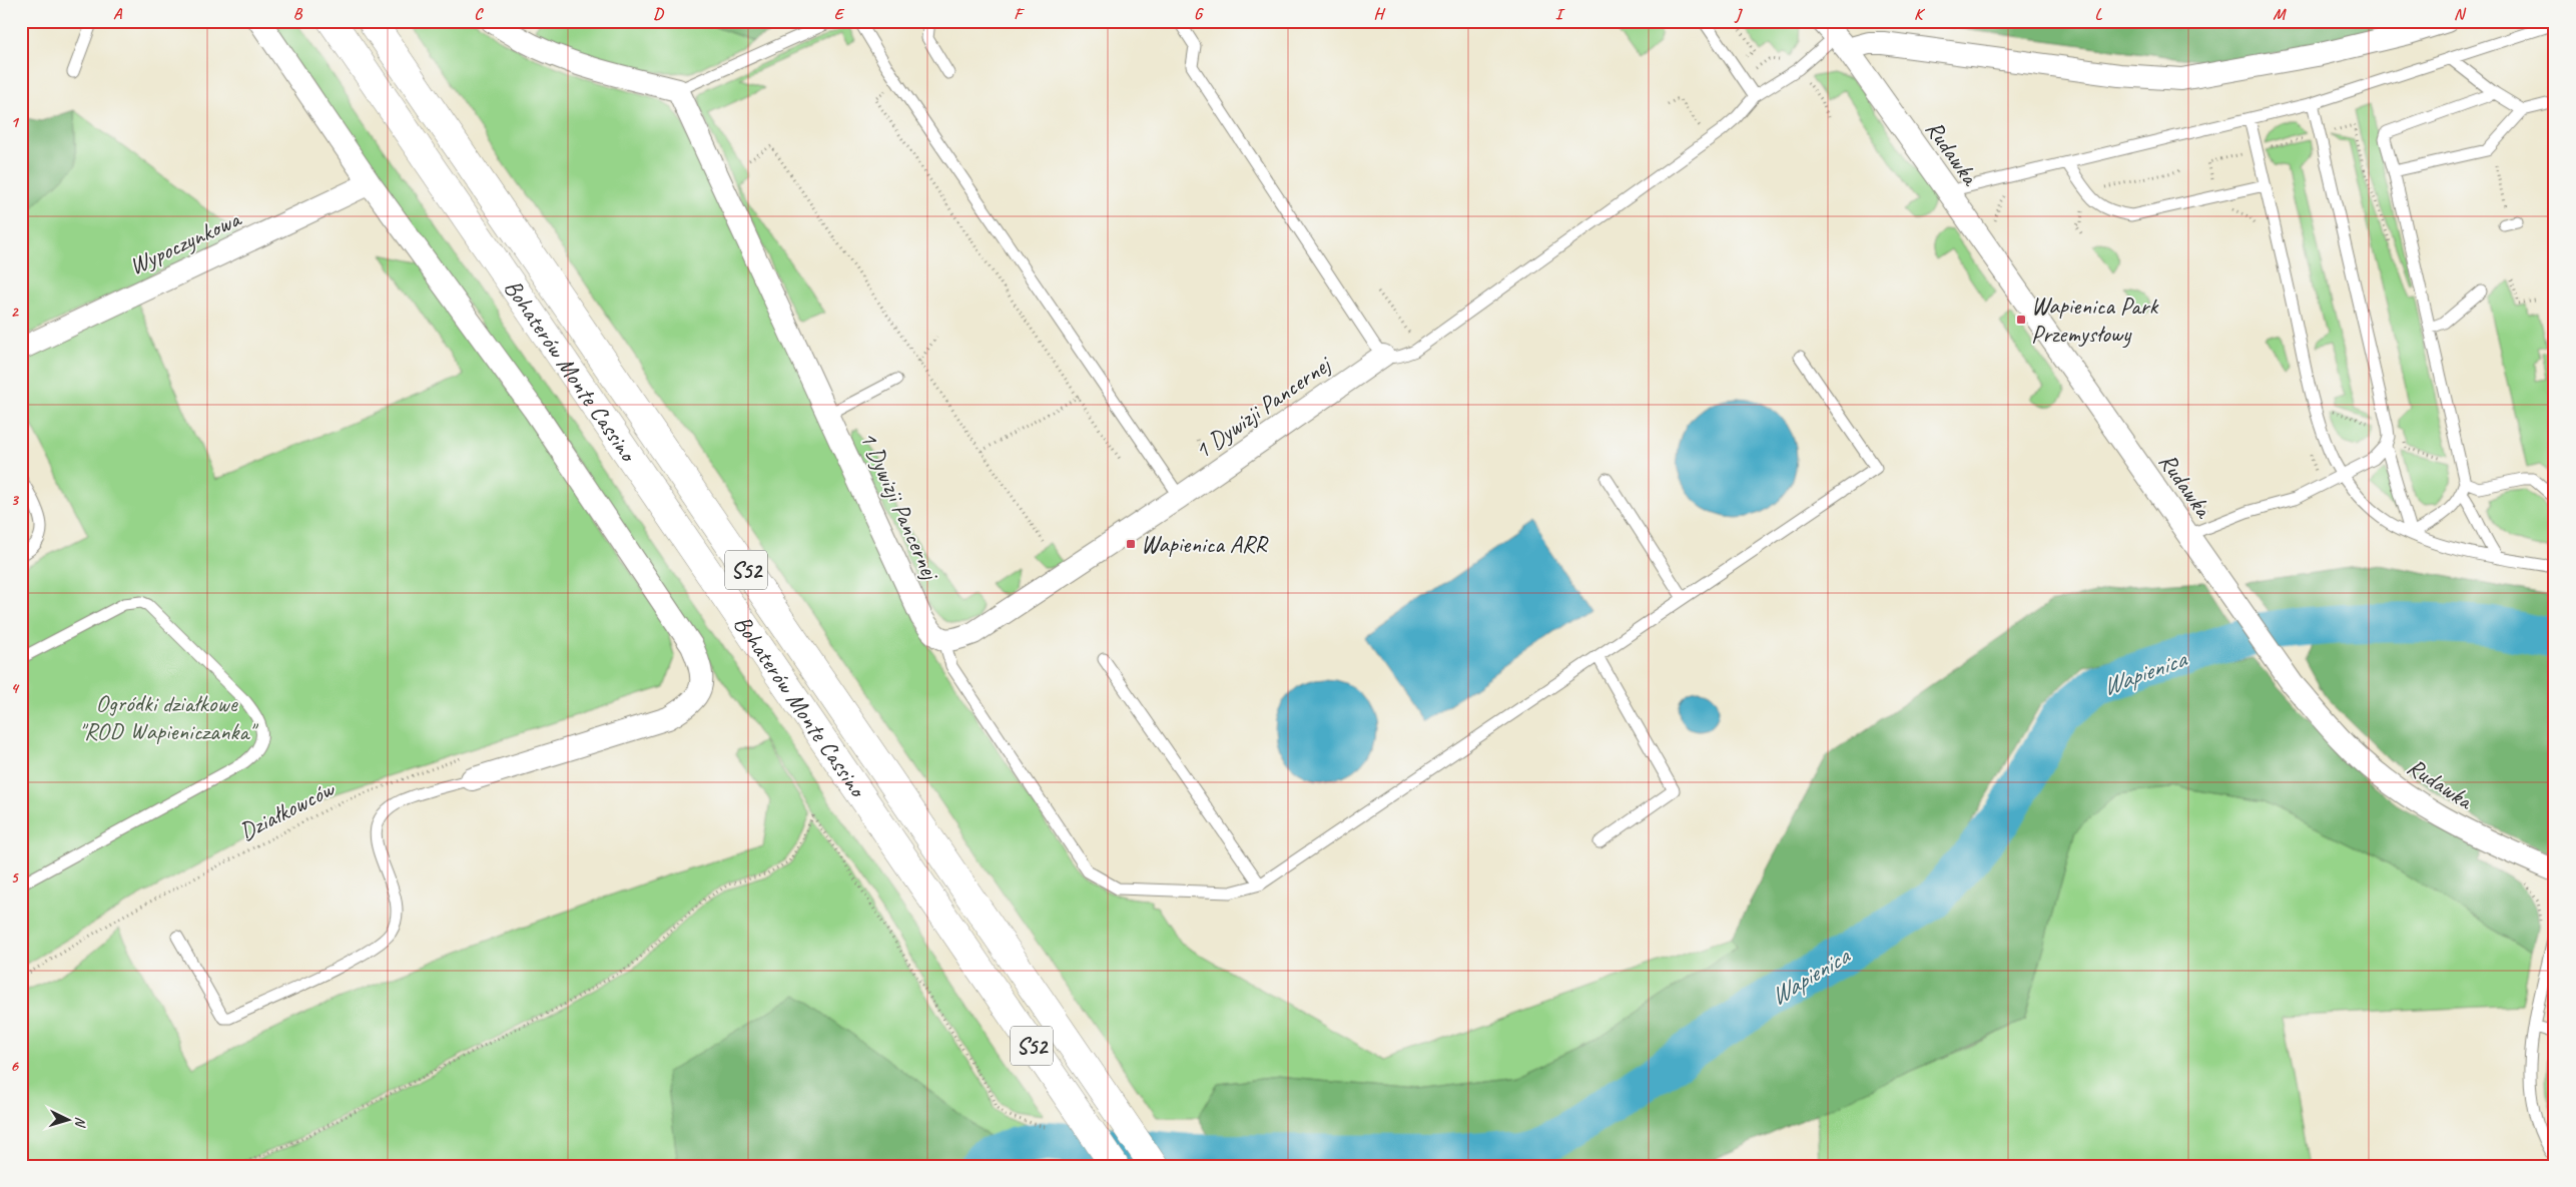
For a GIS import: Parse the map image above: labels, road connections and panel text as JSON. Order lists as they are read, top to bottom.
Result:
{
  "streets": {
    "highway": ["Bohaterów Monte Cassino", "S52"],
    "street": ["Rudawka", "Wypoczynkowa", "1 Dywizji Pancernej"],
    "path": ["Działkowców"]
  },
  "water": ["Wapienica"],
  "parks": ["Ogródki działkowe \"ROD Wapieniczanka\""],
  "places": {
    "transit": ["Wapienica Park Przemysłowy", "Wapienica ARR"]
  },
  "north": "right",
  "grid": {
    "columns": [
      "A",
      "B",
      "C",
      "D",
      "E",
      "F",
      "G",
      "H",
      "I",
      "J",
      "K",
      "L",
      "M",
      "N"
    ],
    "rows": [
      "1",
      "2",
      "3",
      "4",
      "5",
      "6"
    ]
  }
}
